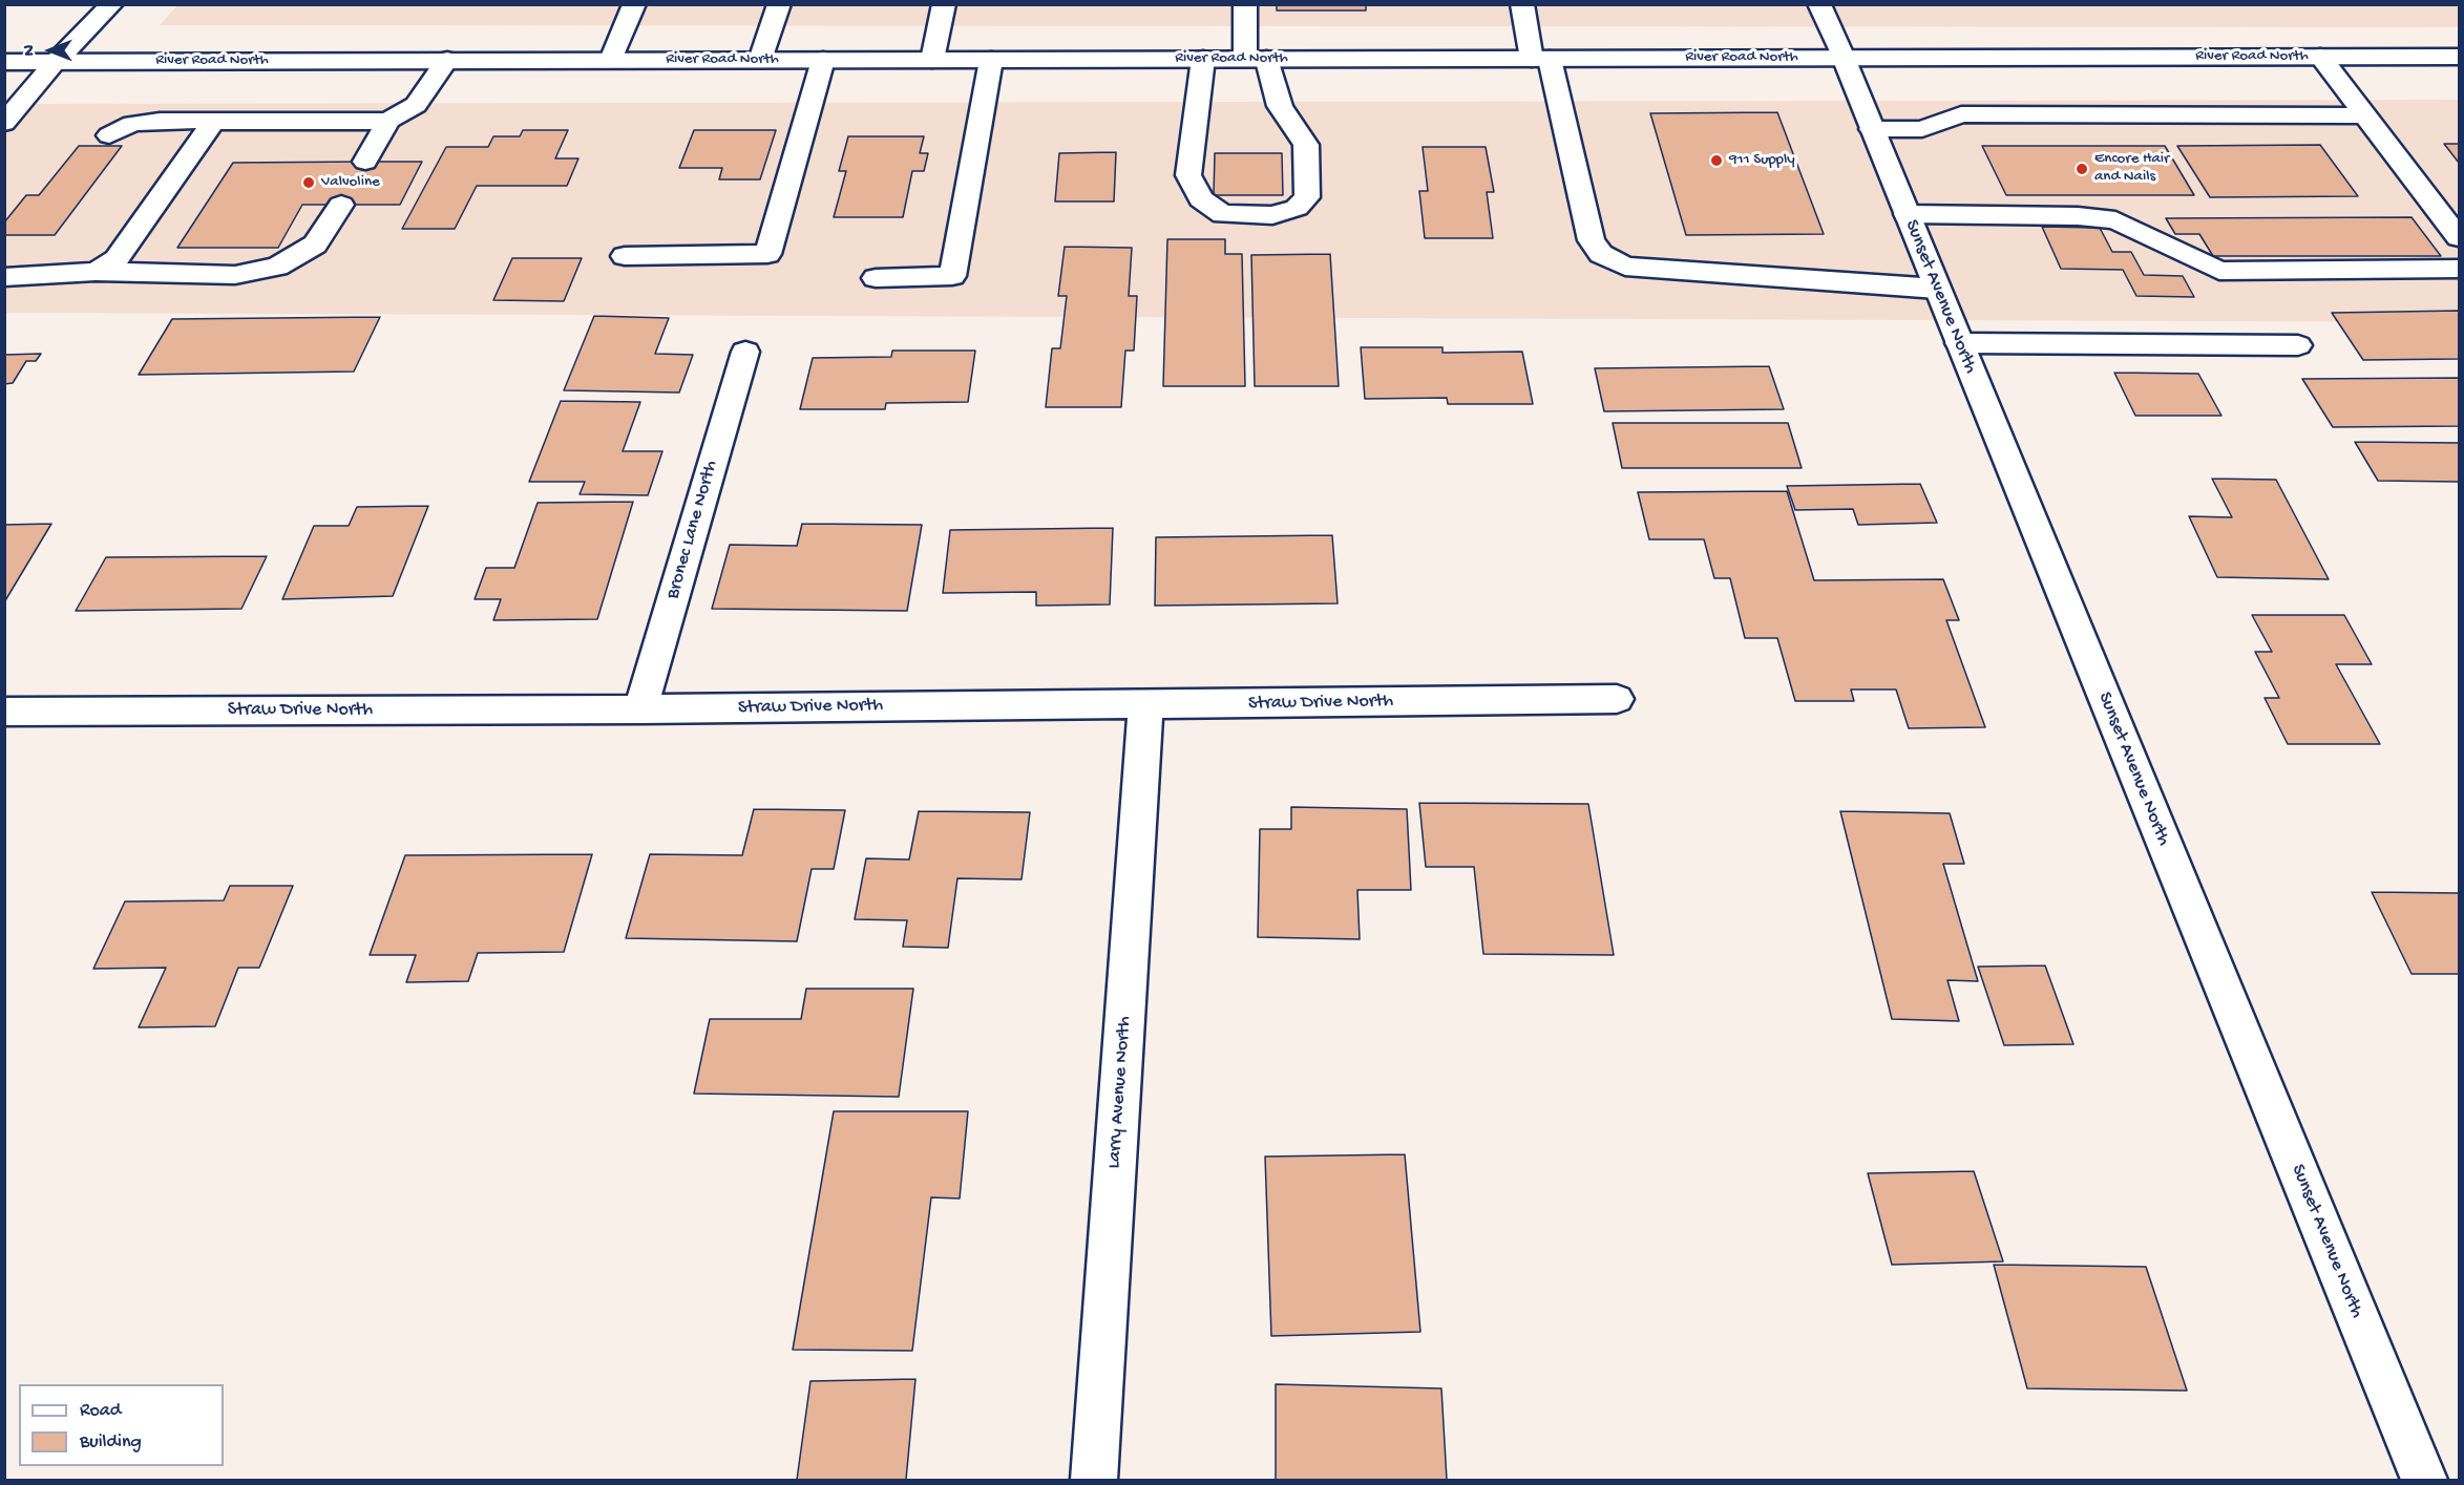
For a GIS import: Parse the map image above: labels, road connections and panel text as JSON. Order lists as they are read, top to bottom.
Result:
{
  "streets": {
    "street": [
      "River Road North",
      "Sunset Avenue North",
      "Bronec Lane North",
      "Straw Drive North",
      "Larry Avenue North"
    ]
  },
  "crossings": [
    ["River Road North", "Sunset Avenue North"],
    ["Bronec Lane North", "Straw Drive North"],
    ["Straw Drive North", "Larry Avenue North"]
  ],
  "places": ["911 Supply", "Encore Hair and Nails", "Valvoline"],
  "legend": ["Road", "Building"],
  "north": "left"
}
